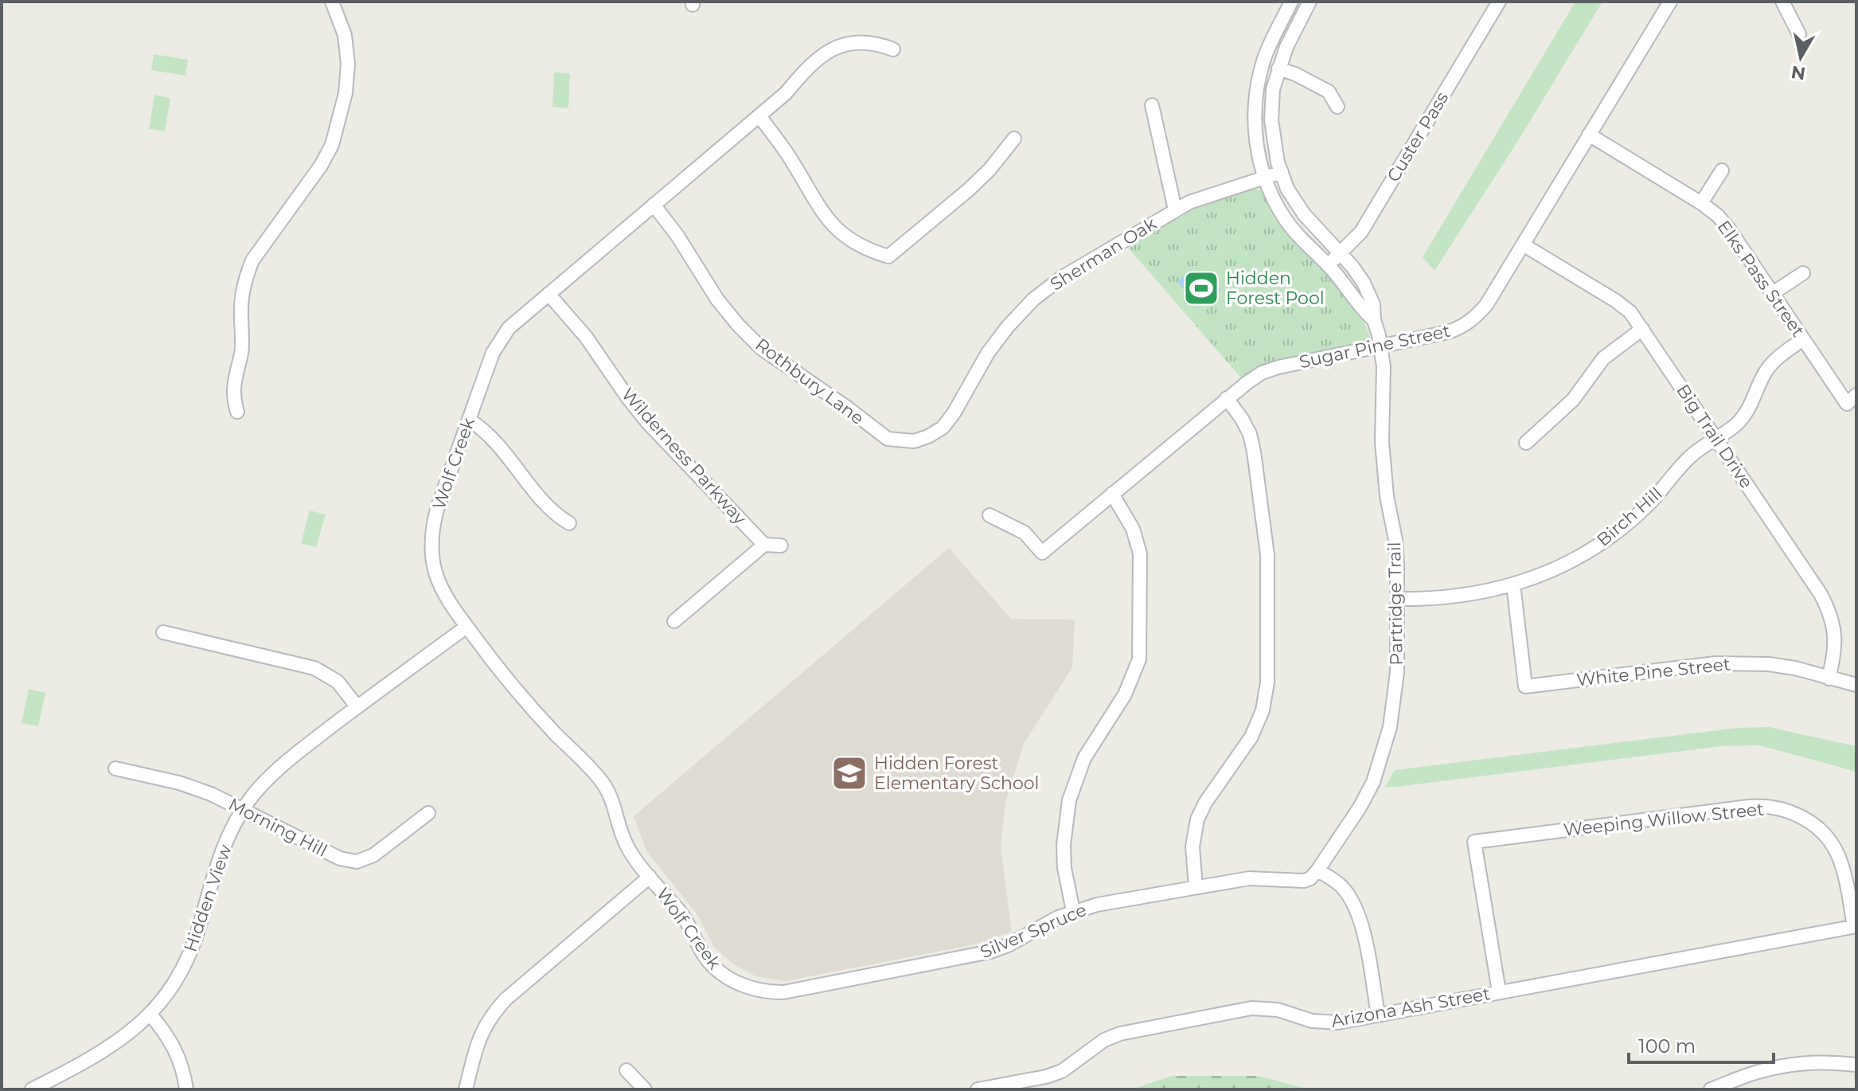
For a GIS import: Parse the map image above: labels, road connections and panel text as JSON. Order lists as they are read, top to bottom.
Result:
{
  "streets": {
    "street": [
      "Custer Pass",
      "Sherman Oak",
      "Elks Pass Street",
      "Sugar Pine Street",
      "Rothbury Lane",
      "Big Trail Drive",
      "Wilderness Parkway",
      "Wolf Creek",
      "Birch Hill",
      "Partridge Trail",
      "White Pine Street",
      "Weeping Willow Street",
      "Morning Hill",
      "Hidden View",
      "Silver Spruce",
      "Arizona Ash Street"
    ]
  },
  "crossings": [
    ["Custer Pass", "Partridge Trail"],
    ["Sherman Oak", "Rothbury Lane"],
    ["Sherman Oak", "Partridge Trail"],
    ["Elks Pass Street", "Sugar Pine Street"],
    ["Elks Pass Street", "Birch Hill"],
    ["Sugar Pine Street", "Big Trail Drive"],
    ["Sugar Pine Street", "Partridge Trail"],
    ["Rothbury Lane", "Wolf Creek"],
    ["Big Trail Drive", "Birch Hill"],
    ["Big Trail Drive", "White Pine Street"],
    ["Wilderness Parkway", "Wolf Creek"],
    ["Wolf Creek", "Hidden View"],
    ["Wolf Creek", "Silver Spruce"],
    ["Birch Hill", "Partridge Trail"],
    ["Birch Hill", "White Pine Street"],
    ["Partridge Trail", "Silver Spruce"],
    ["Weeping Willow Street", "Arizona Ash Street"],
    ["Morning Hill", "Hidden View"]
  ],
  "places": {
    "sports": ["Hidden Forest Pool"],
    "school or university": ["Hidden Forest Elementary School"]
  },
  "scale_bar": "100 m",
  "north": "bottom"
}
